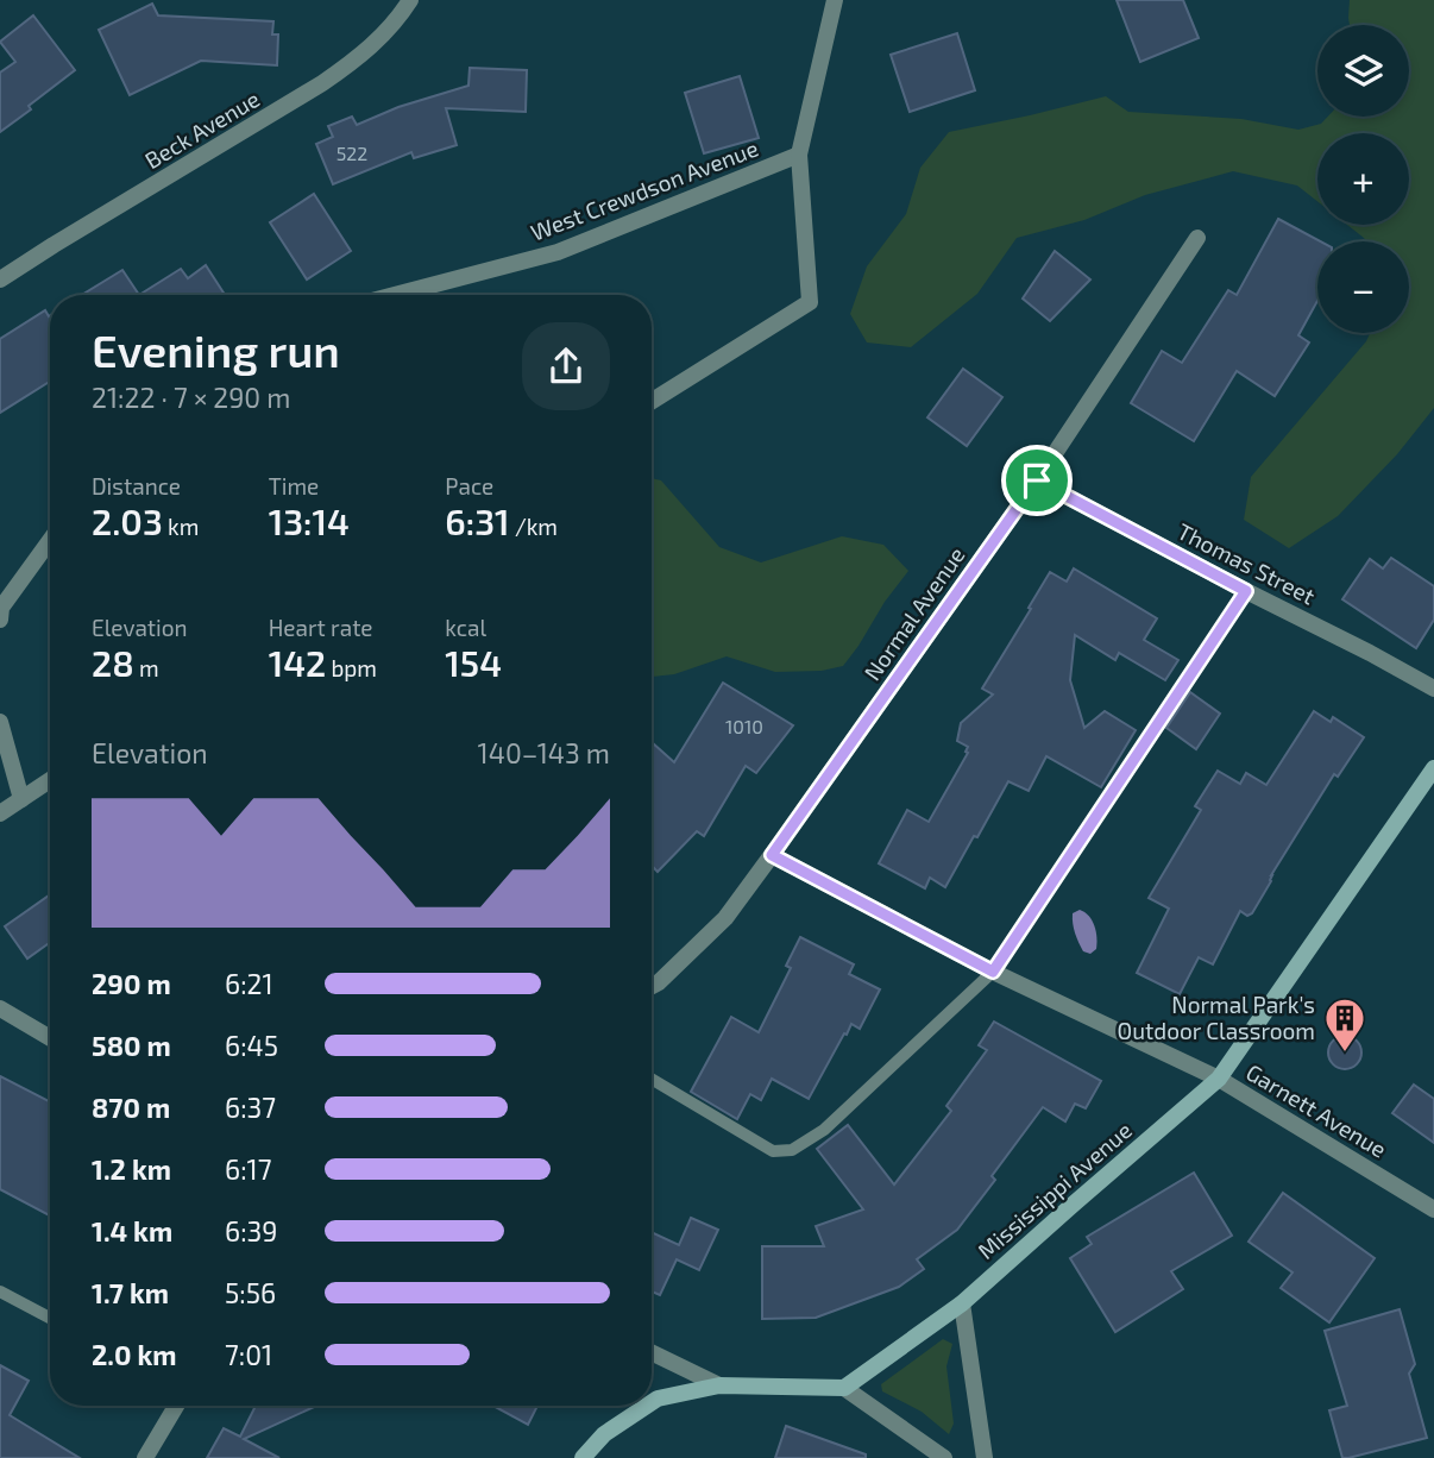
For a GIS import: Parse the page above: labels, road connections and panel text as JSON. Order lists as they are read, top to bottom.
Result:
{
  "streets": {
    "street": [
      "Beck Avenue",
      "West Crewdson Avenue",
      "Thomas Street",
      "Normal Avenue",
      "Garnett Avenue",
      "Mississippi Avenue"
    ]
  },
  "crossings": [
    ["Thomas Street", "Normal Avenue"],
    ["Normal Avenue", "Garnett Avenue"],
    ["Garnett Avenue", "Mississippi Avenue"]
  ],
  "places": {
    "building": ["Normal Park's Outdoor Classroom"]
  },
  "house_numbers": ["522", "1010"],
  "page": {
    "map_buttons": ["+", "−"],
    "heading": ["Evening run", "21:22 · 7 × 290 m"],
    "stats": [
      ["Distance", "2.03 km"],
      ["Time", "13:14"],
      ["Pace", "6:31 /km"],
      ["Elevation", "28 m"],
      ["Heart rate", "142 bpm"],
      ["kcal", "154"]
    ],
    "chart": ["Elevation", "140–143 m"],
    "list": [
      {
        "name": "290 m",
        "note": "6:21"
      },
      {
        "name": "580 m",
        "note": "6:45"
      },
      {
        "name": "870 m",
        "note": "6:37"
      },
      {
        "name": "1.2 km",
        "note": "6:17"
      },
      {
        "name": "1.4 km",
        "note": "6:39"
      },
      {
        "name": "1.7 km",
        "note": "5:56"
      },
      {
        "name": "2.0 km",
        "note": "7:01"
      }
    ]
  }
}
